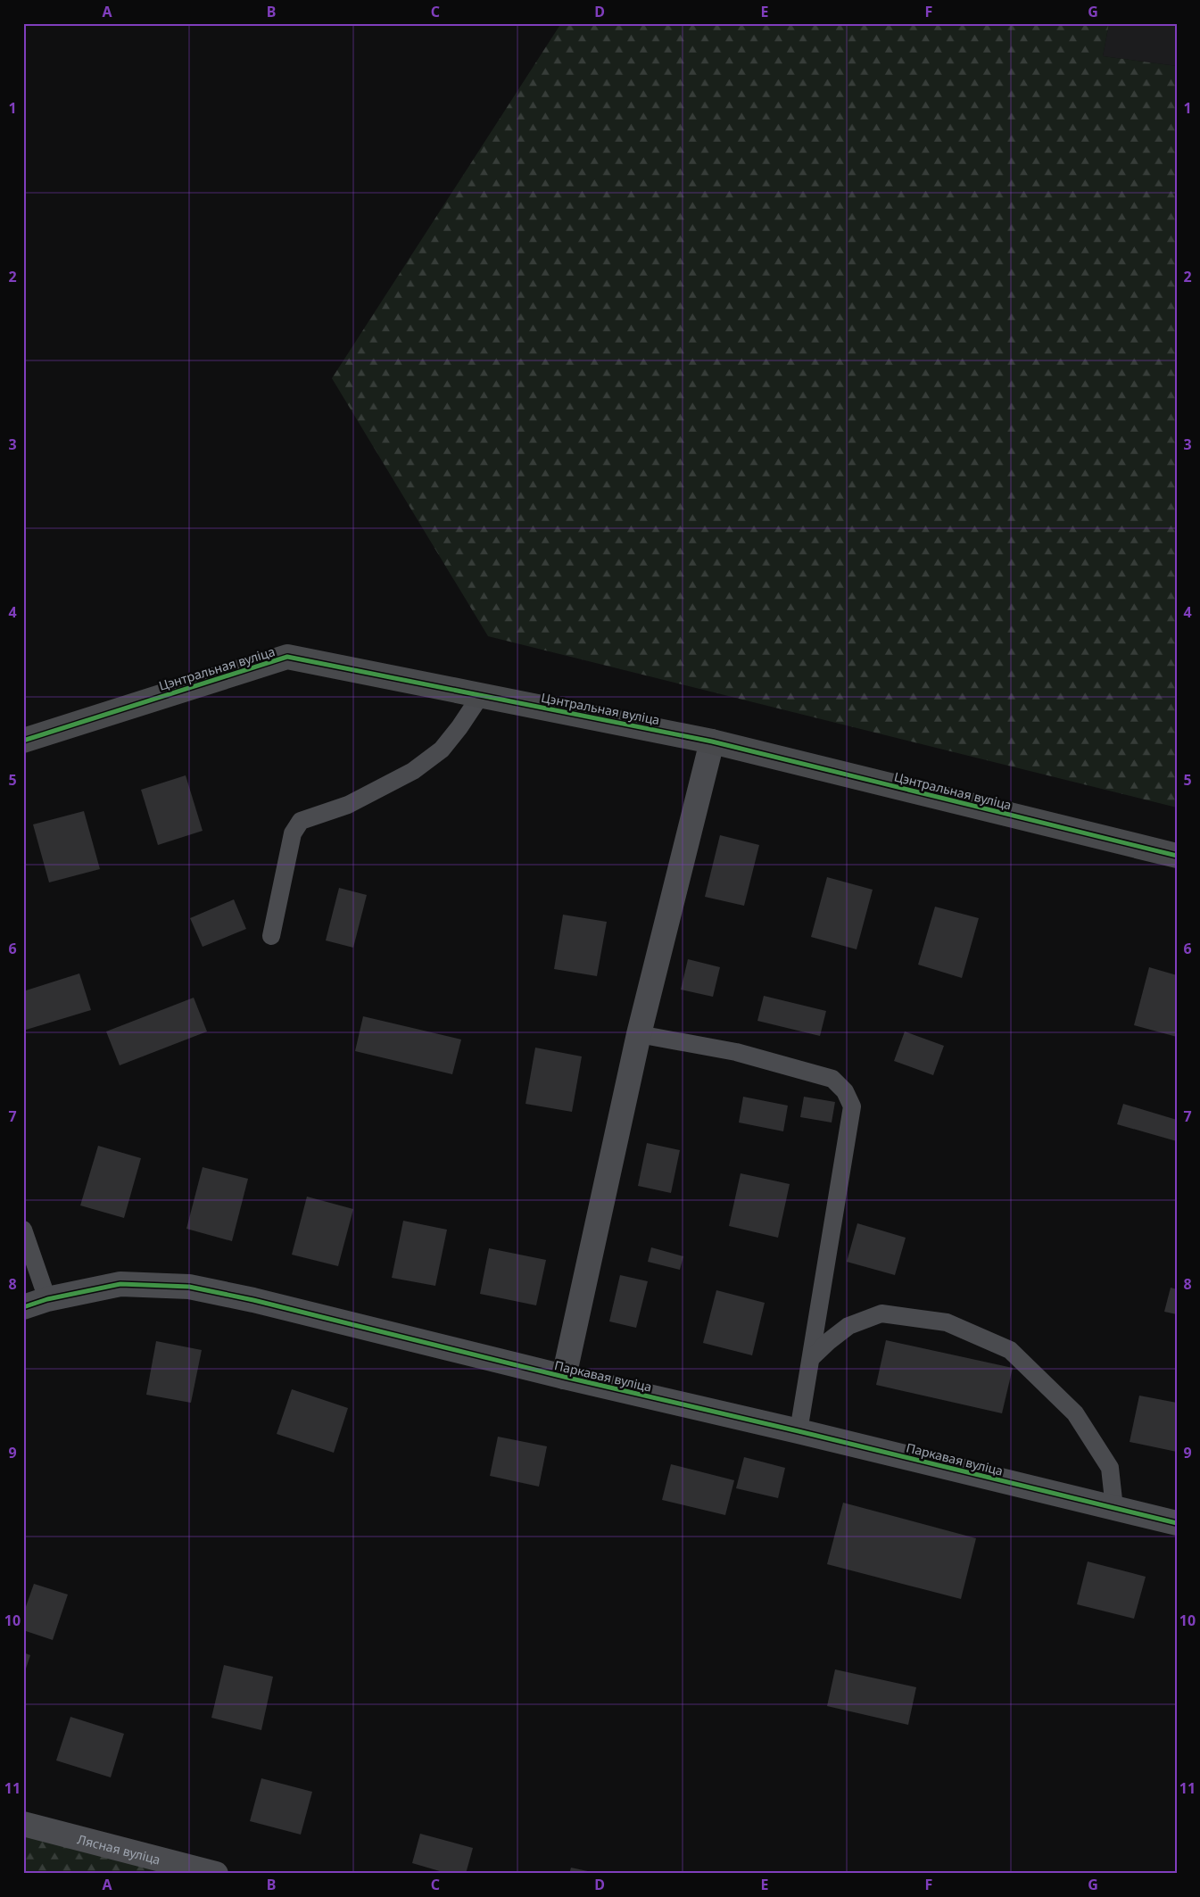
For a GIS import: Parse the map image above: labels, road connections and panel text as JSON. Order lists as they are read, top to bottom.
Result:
{
  "streets": {
    "street": ["Цэнтральная вуліца", "Паркавая вуліца", "Лясная вуліца"]
  },
  "grid": {
    "columns": [
      "A",
      "B",
      "C",
      "D",
      "E",
      "F",
      "G"
    ],
    "rows": [
      "1",
      "2",
      "3",
      "4",
      "5",
      "6",
      "7",
      "8",
      "9",
      "10",
      "11"
    ]
  }
}
